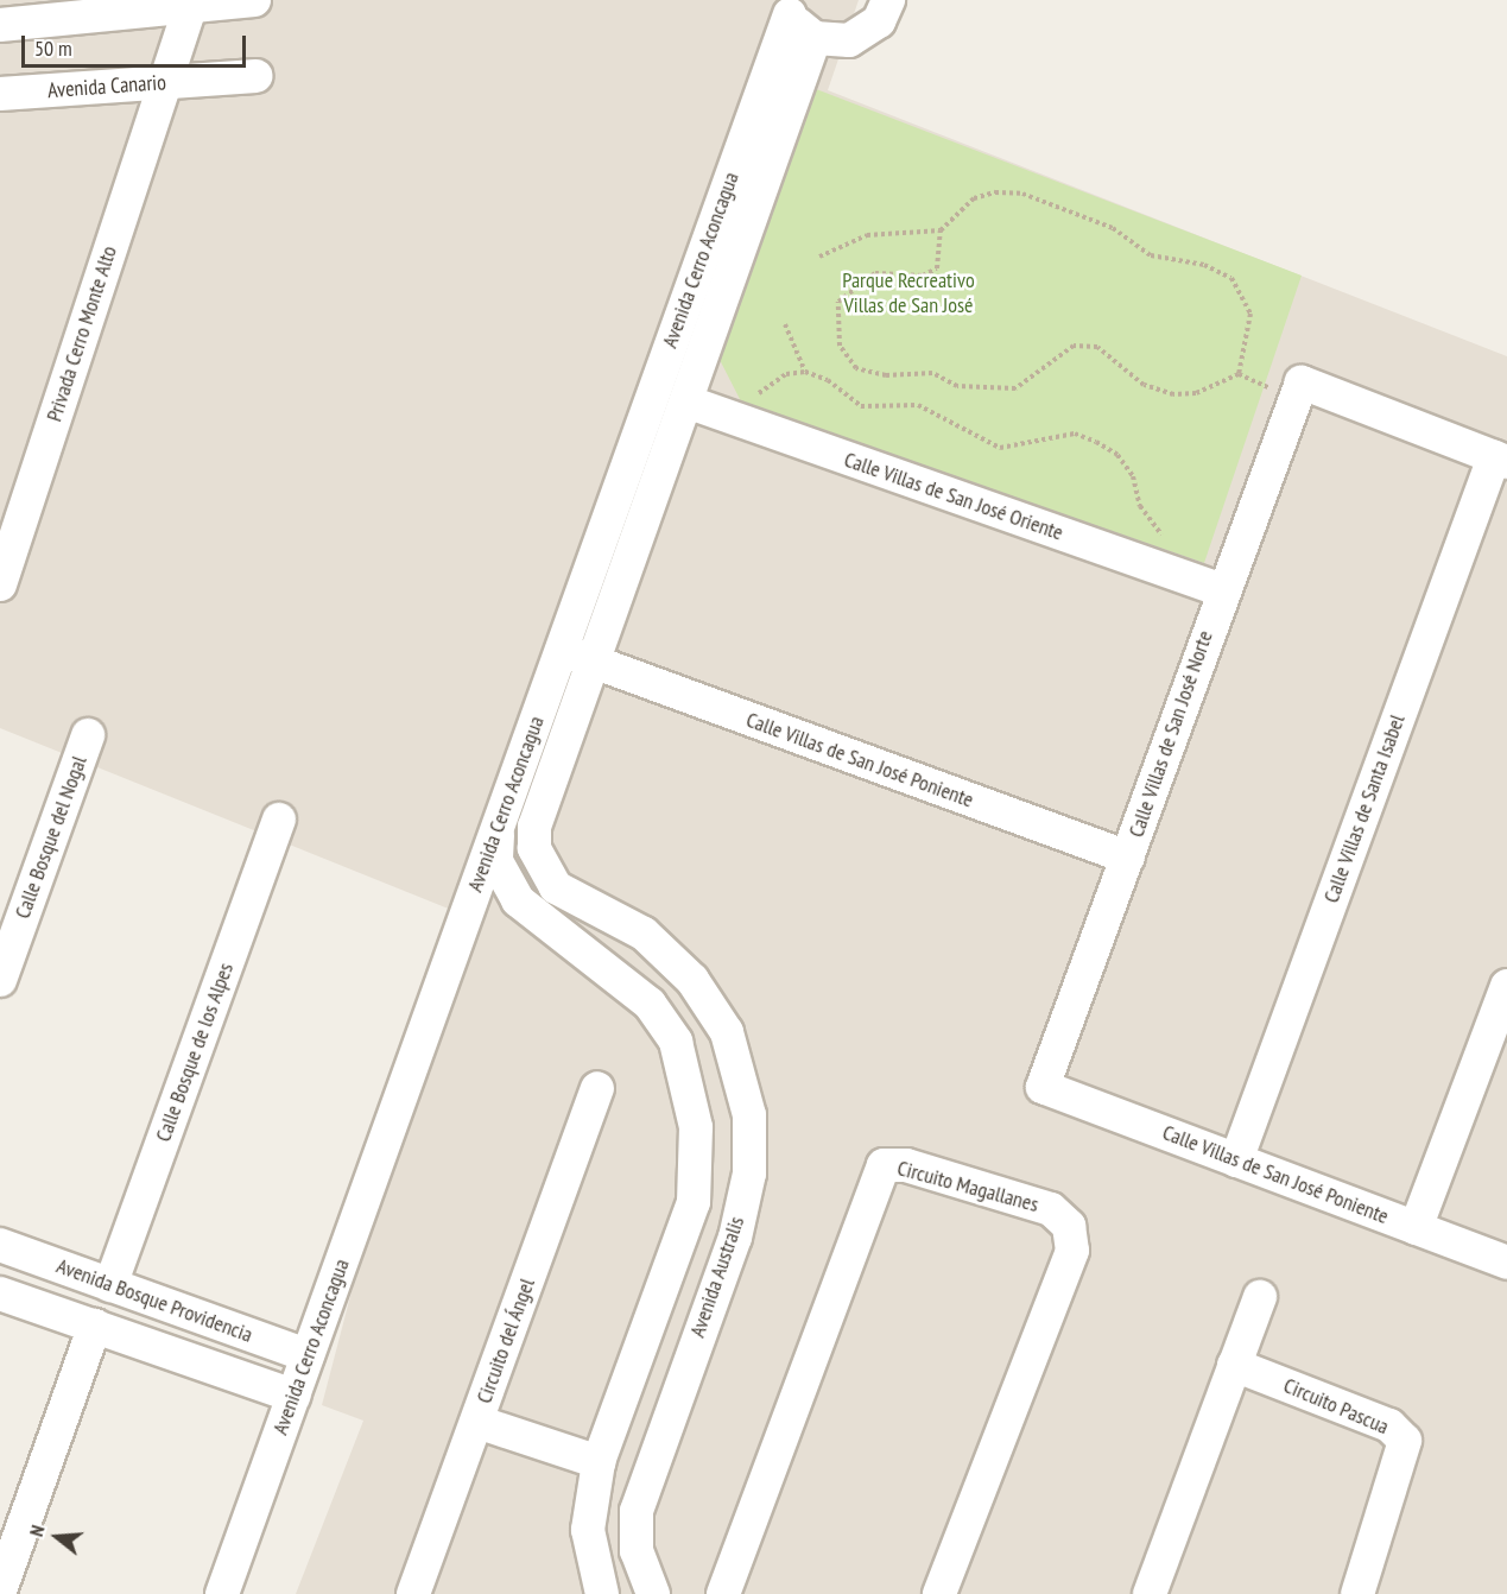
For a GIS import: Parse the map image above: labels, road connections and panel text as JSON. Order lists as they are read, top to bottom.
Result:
{
  "streets": {
    "street": [
      "Avenida Canario",
      "Avenida Cerro Aconcagua",
      "Privada Cerro Monte Alto",
      "Calle Villas de San José Oriente",
      "Calle Villas de San José Norte",
      "Calle Villas de San José Poniente",
      "Calle Villas de Santa Isabel",
      "Calle Bosque del Nogal",
      "Calle Bosque de los Alpes",
      "Circuito Magallanes",
      "Avenida Australis",
      "Avenida Bosque Providencia",
      "Circuito del Ángel",
      "Circuito Pascua"
    ]
  },
  "crossings": [
    ["Avenida Canario", "Privada Cerro Monte Alto"],
    ["Avenida Cerro Aconcagua", "Calle Villas de San José Oriente"],
    ["Avenida Cerro Aconcagua", "Calle Villas de San José Poniente"],
    ["Avenida Cerro Aconcagua", "Avenida Australis"],
    ["Avenida Cerro Aconcagua", "Avenida Bosque Providencia"],
    ["Calle Villas de San José Oriente", "Calle Villas de San José Norte"],
    ["Calle Villas de San José Norte", "Calle Villas de San José Poniente"],
    ["Calle Villas de San José Norte", "Calle Villas de Santa Isabel"],
    ["Calle Villas de San José Poniente", "Calle Villas de Santa Isabel"],
    ["Calle Bosque de los Alpes", "Avenida Bosque Providencia"]
  ],
  "parks": ["Parque Recreativo Villas de San José"],
  "scale_bar": "50 m",
  "north": "left"
}
